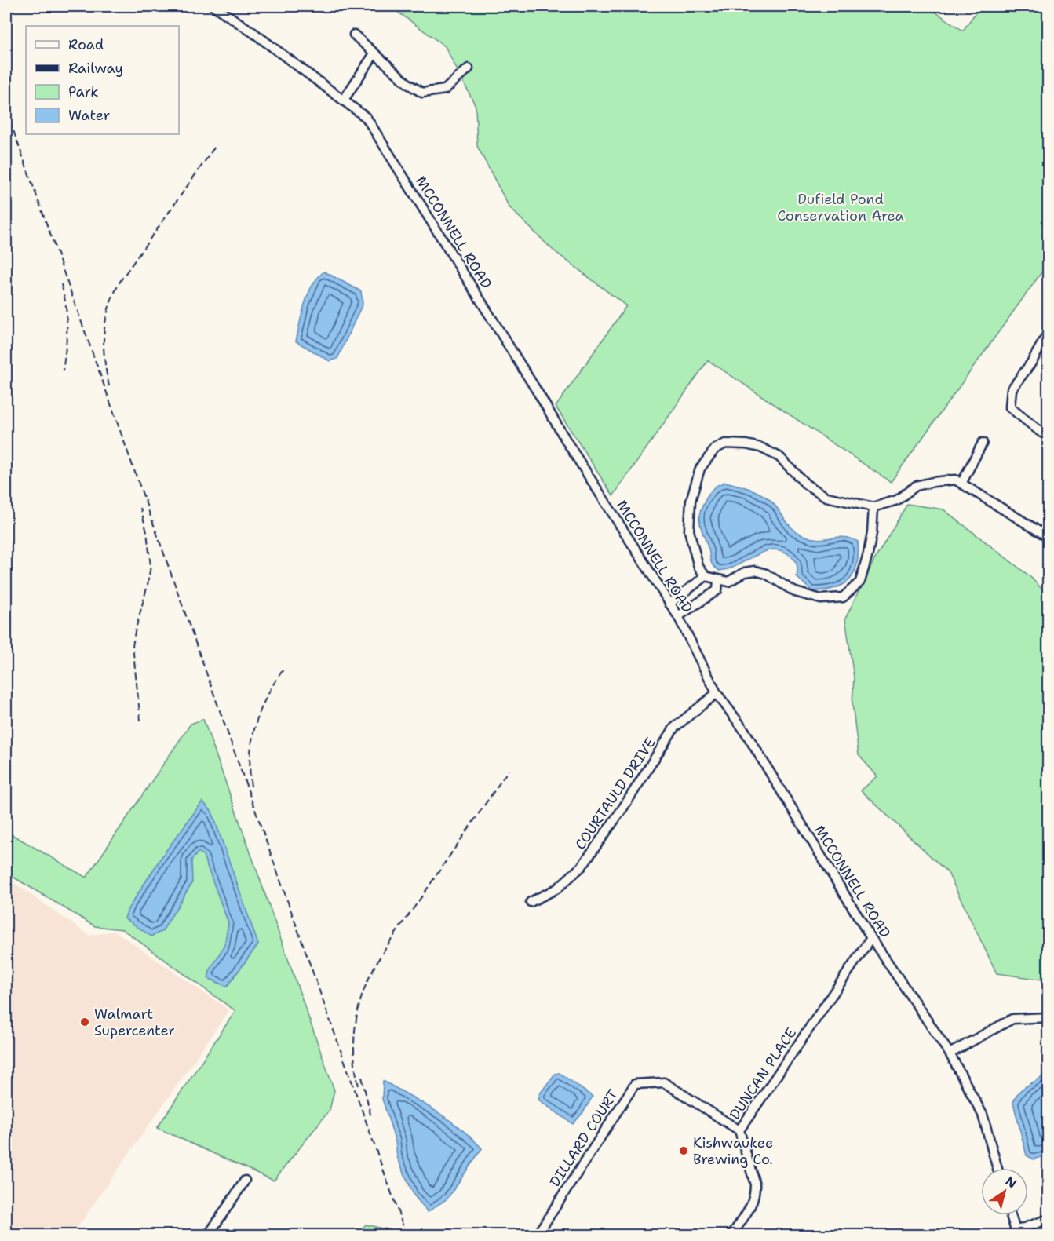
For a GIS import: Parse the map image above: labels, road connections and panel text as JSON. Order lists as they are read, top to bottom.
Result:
{
  "streets": {
    "street": [
      "MCCONNELL ROAD",
      "COURTAULD DRIVE",
      "DUNCAN PLACE",
      "DILLARD COURT"
    ]
  },
  "crossings": [
    ["MCCONNELL ROAD", "COURTAULD DRIVE"],
    ["MCCONNELL ROAD", "DUNCAN PLACE"],
    ["DUNCAN PLACE", "DILLARD COURT"]
  ],
  "parks": ["Dufield Pond Conservation Area"],
  "places": ["Walmart Supercenter", "Kishwaukee Brewing Co."],
  "legend": [
    "Road",
    "Railway",
    "Park",
    "Water"
  ],
  "north": "top right"
}
